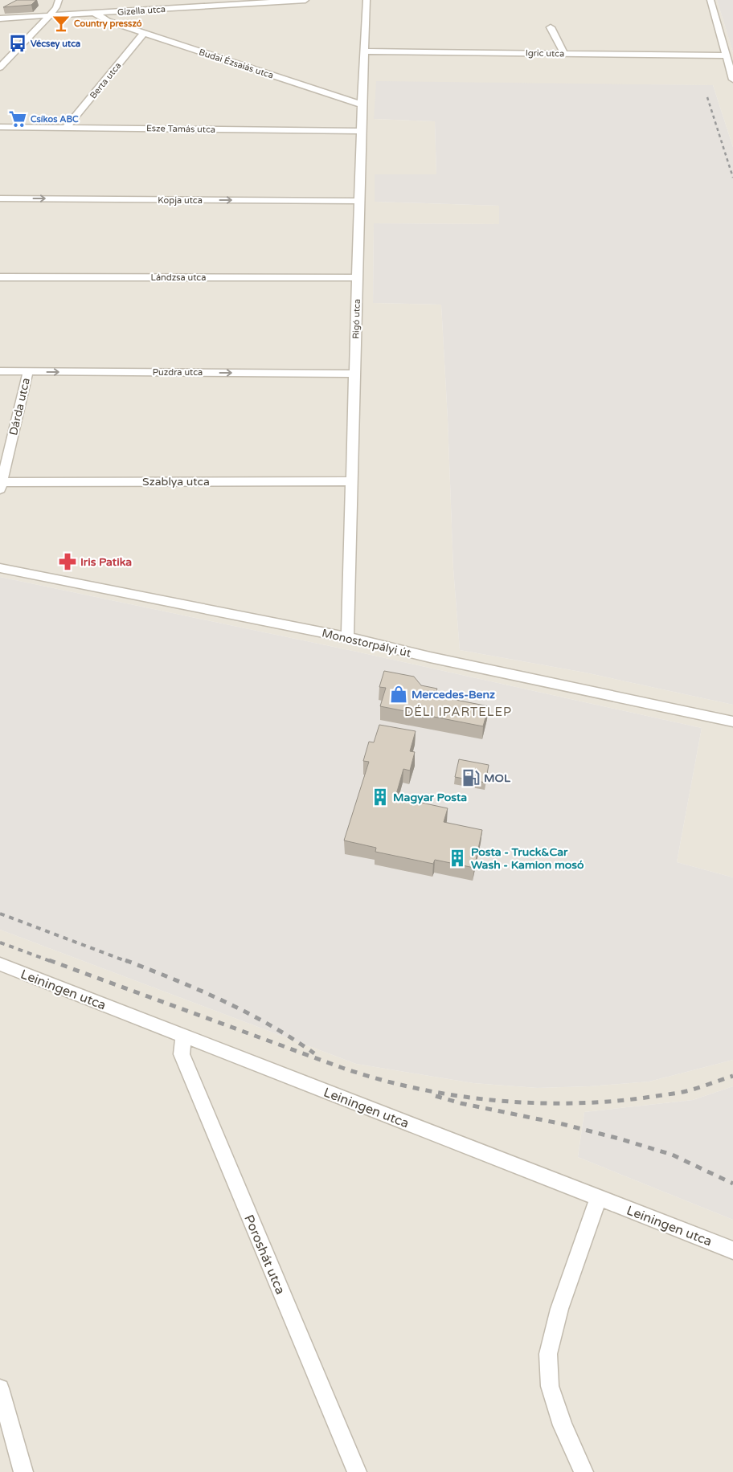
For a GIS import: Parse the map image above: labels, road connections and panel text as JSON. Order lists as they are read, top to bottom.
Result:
{
  "streets": {
    "street": [
      "Gizella utca",
      "Igric utca",
      "Budai Ézsaiás utca",
      "Berta utca",
      "Esze Tamás utca",
      "Kopja utca",
      "Lándzsa utca",
      "Rigó utca",
      "Puzdra utca",
      "Dárda utca",
      "Szablya utca",
      "Monostorpályi út",
      "Leiningen utca",
      "Poroshát utca"
    ]
  },
  "crossings": [
    ["Gizella utca", "Budai Ézsaiás utca"],
    ["Igric utca", "Rigó utca"],
    ["Budai Ézsaiás utca", "Berta utca"],
    ["Budai Ézsaiás utca", "Rigó utca"],
    ["Berta utca", "Esze Tamás utca"],
    ["Esze Tamás utca", "Rigó utca"],
    ["Kopja utca", "Rigó utca"],
    ["Lándzsa utca", "Rigó utca"],
    ["Rigó utca", "Puzdra utca"],
    ["Rigó utca", "Szablya utca"],
    ["Rigó utca", "Monostorpályi út"],
    ["Puzdra utca", "Dárda utca"],
    ["Dárda utca", "Szablya utca"],
    ["Leiningen utca", "Poroshát utca"]
  ],
  "one_way": ["Kopja utca", "Puzdra utca"],
  "districts": ["DÉLI IPARTELEP"],
  "places": {
    "bar": ["Country presszó"],
    "bus stop": ["Vécsey utca"],
    "supermarket": ["Csíkos ABC"],
    "pharmacy": ["Iris Patika"],
    "shop": ["Mercedes-Benz"],
    "fuel station": ["MOL"],
    "building": ["Magyar Posta", "Posta - Truck&Car Wash - Kamion mosó"]
  }
}
